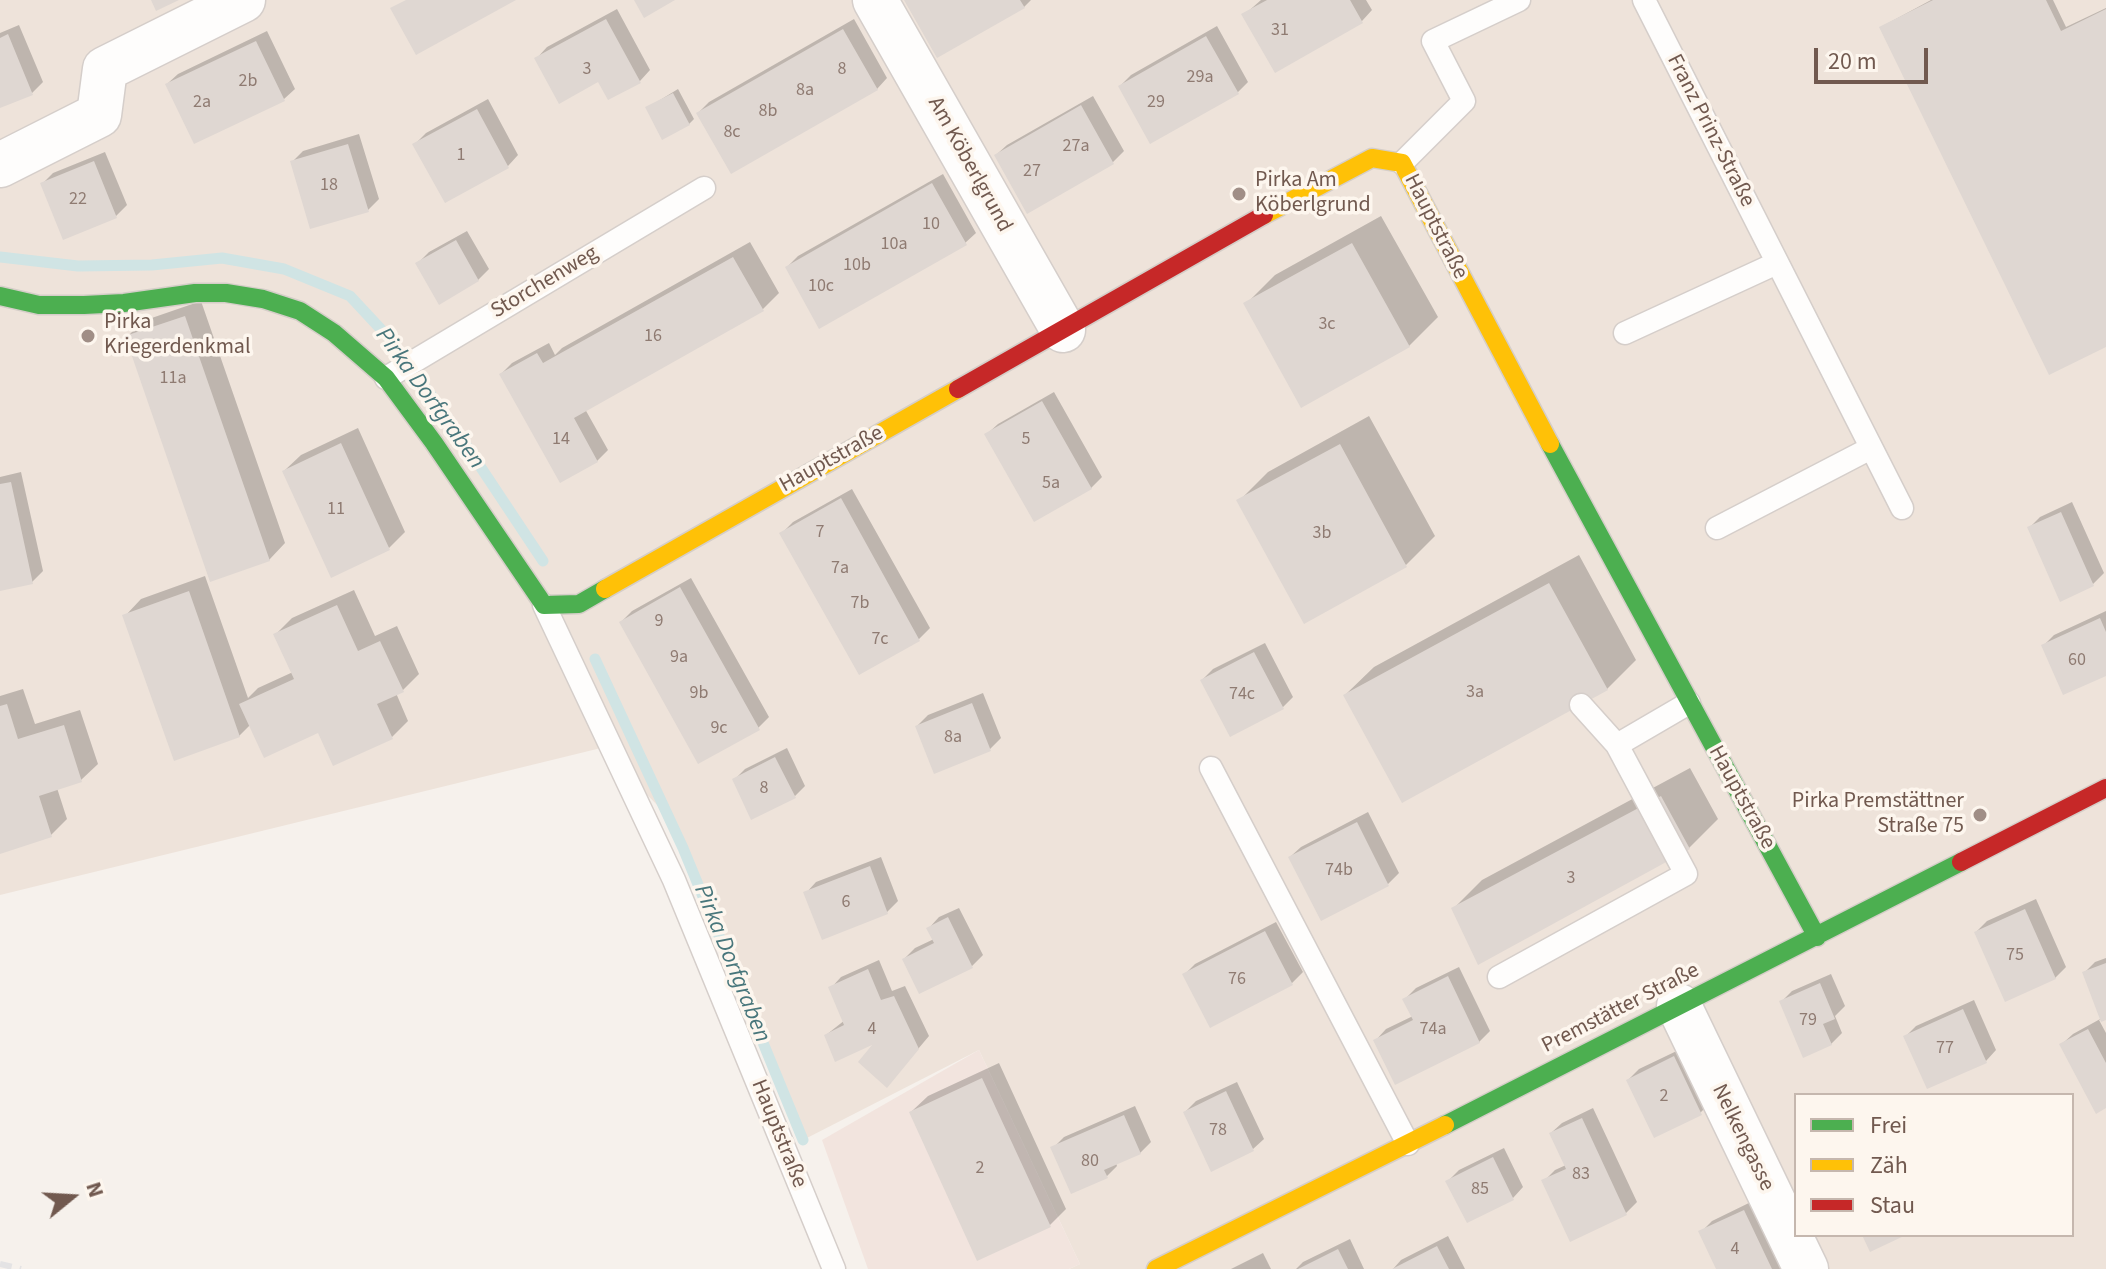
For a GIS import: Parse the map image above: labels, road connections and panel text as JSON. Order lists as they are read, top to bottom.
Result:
{
  "streets": {
    "street": [
      "Am Köberlgrund",
      "Hauptstraße",
      "Premstätter Straße",
      "Nelkengasse"
    ],
    "lane": ["Franz Prinz-Straße", "Storchenweg"]
  },
  "crossings": [
    ["Am Köberlgrund", "Hauptstraße"],
    ["Hauptstraße", "Storchenweg"],
    ["Hauptstraße", "Premstätter Straße"],
    ["Premstätter Straße", "Nelkengasse"]
  ],
  "water": ["Pirka Dorfgraben"],
  "places": ["Pirka Am Köberlgrund", "Pirka Kriegerdenkmal", "Pirka Premstättner Straße 75"],
  "house_numbers": [
    "31",
    "3",
    "8",
    "29a",
    "2b",
    "8a",
    "2a",
    "29",
    "8b",
    "8c",
    "27a",
    "1",
    "27",
    "18",
    "22",
    "10",
    "10a",
    "10b",
    "10c",
    "3c",
    "16",
    "11a",
    "14",
    "5",
    "5a",
    "11",
    "7",
    "3b",
    "7a",
    "7b",
    "9",
    "7c",
    "9a",
    "60",
    "3a",
    "9b",
    "74c",
    "9c",
    "8a",
    "8",
    "74b",
    "3",
    "6",
    "75",
    "76",
    "79",
    "4",
    "74a",
    "77",
    "2",
    "78",
    "80",
    "2",
    "83",
    "85",
    "4"
  ],
  "legend": ["Frei", "Zäh", "Stau"],
  "scale_bar": "20 m",
  "north": "right"
}
